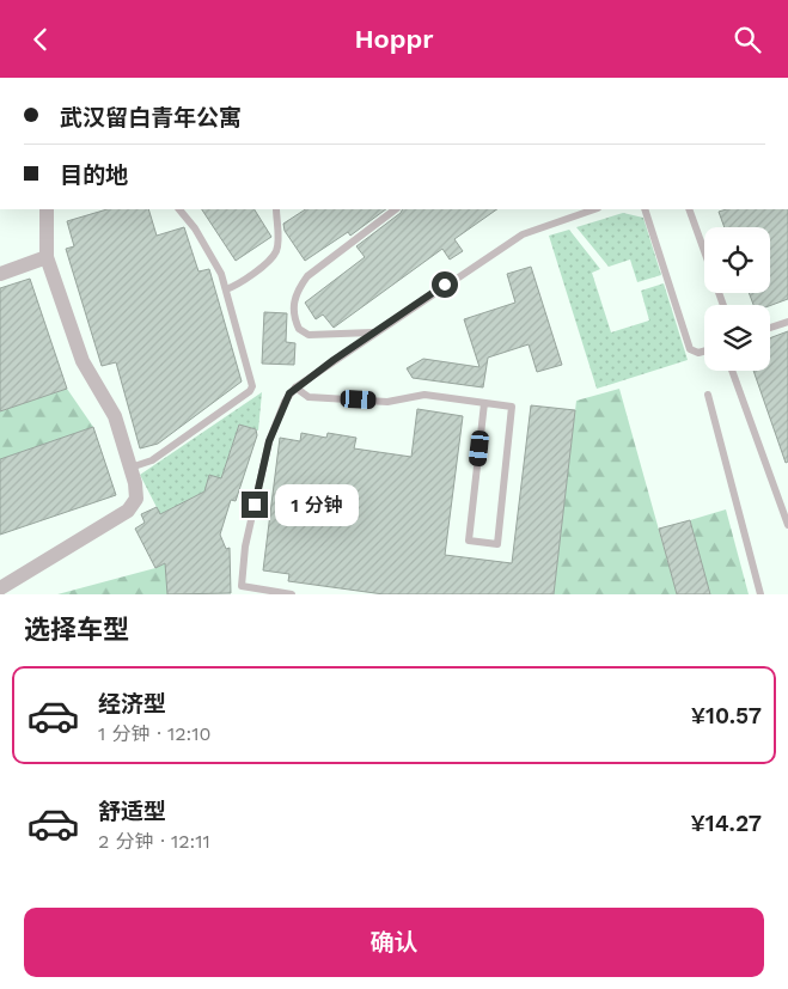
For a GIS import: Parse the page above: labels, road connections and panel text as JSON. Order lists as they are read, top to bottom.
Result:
{
  "page": {
    "header": "Hoppr",
    "banner": ["武汉留白青年公寓", "目的地"],
    "bubble": "1 分钟",
    "heading": "选择车型",
    "list": [
      {
        "name": "经济型",
        "note": "1 分钟 · 12:10",
        "value": "¥10.57"
      },
      {
        "name": "舒适型",
        "note": "2 分钟 · 12:11",
        "value": "¥14.27"
      }
    ],
    "buttons": "确认"
  }
}
